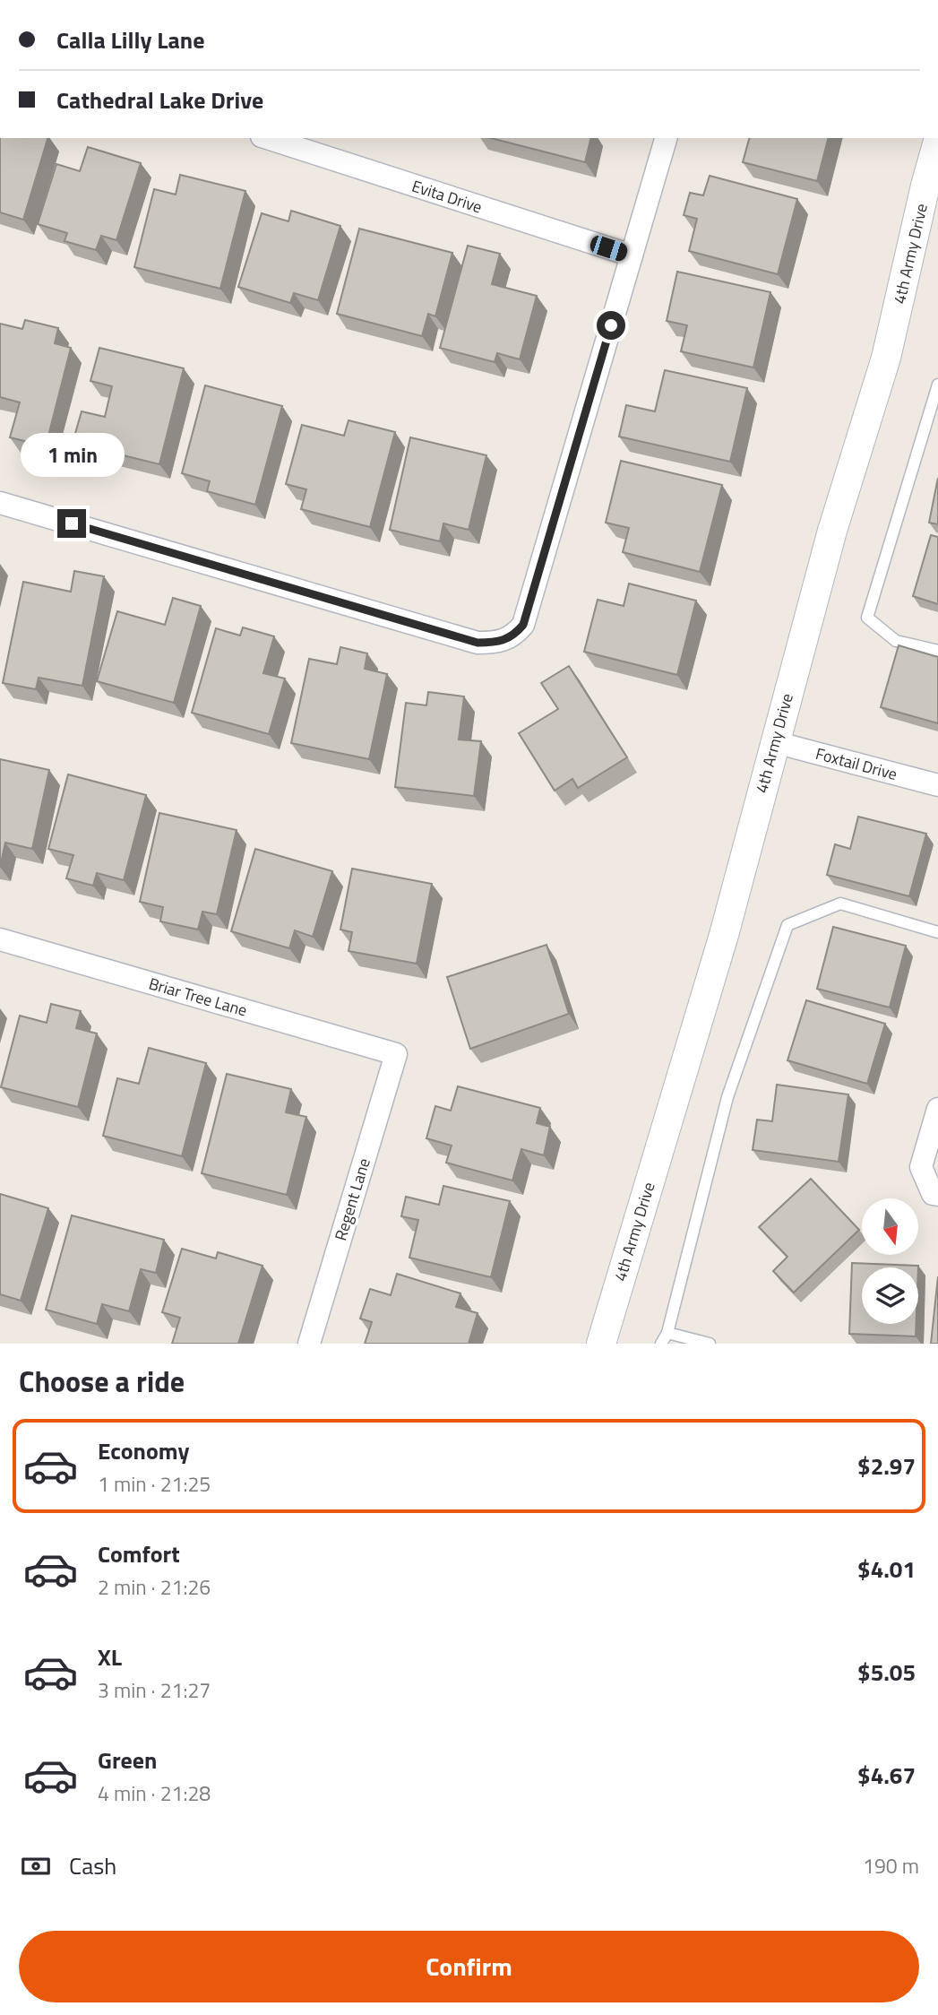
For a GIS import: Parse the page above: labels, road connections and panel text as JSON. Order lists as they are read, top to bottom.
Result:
{
  "streets": {
    "street": [
      "Evita Drive",
      "4th Army Drive",
      "Foxtail Drive",
      "Briar Tree Lane",
      "Regent Lane"
    ]
  },
  "crossings": [
    ["4th Army Drive", "Foxtail Drive"],
    ["Briar Tree Lane", "Regent Lane"]
  ],
  "north": "bottom",
  "page": {
    "banner": ["Calla Lilly Lane", "Cathedral Lake Drive"],
    "bubble": "1 min",
    "heading": "Choose a ride",
    "list": [
      {
        "name": "Economy",
        "note": "1 min · 21:25",
        "value": "$2.97"
      },
      {
        "name": "Comfort",
        "note": "2 min · 21:26",
        "value": "$4.01"
      },
      {
        "name": "XL",
        "note": "3 min · 21:27",
        "value": "$5.05"
      },
      {
        "name": "Green",
        "note": "4 min · 21:28",
        "value": "$4.67"
      }
    ],
    "pay": ["Cash", "190 m"],
    "buttons": "Confirm"
  }
}
